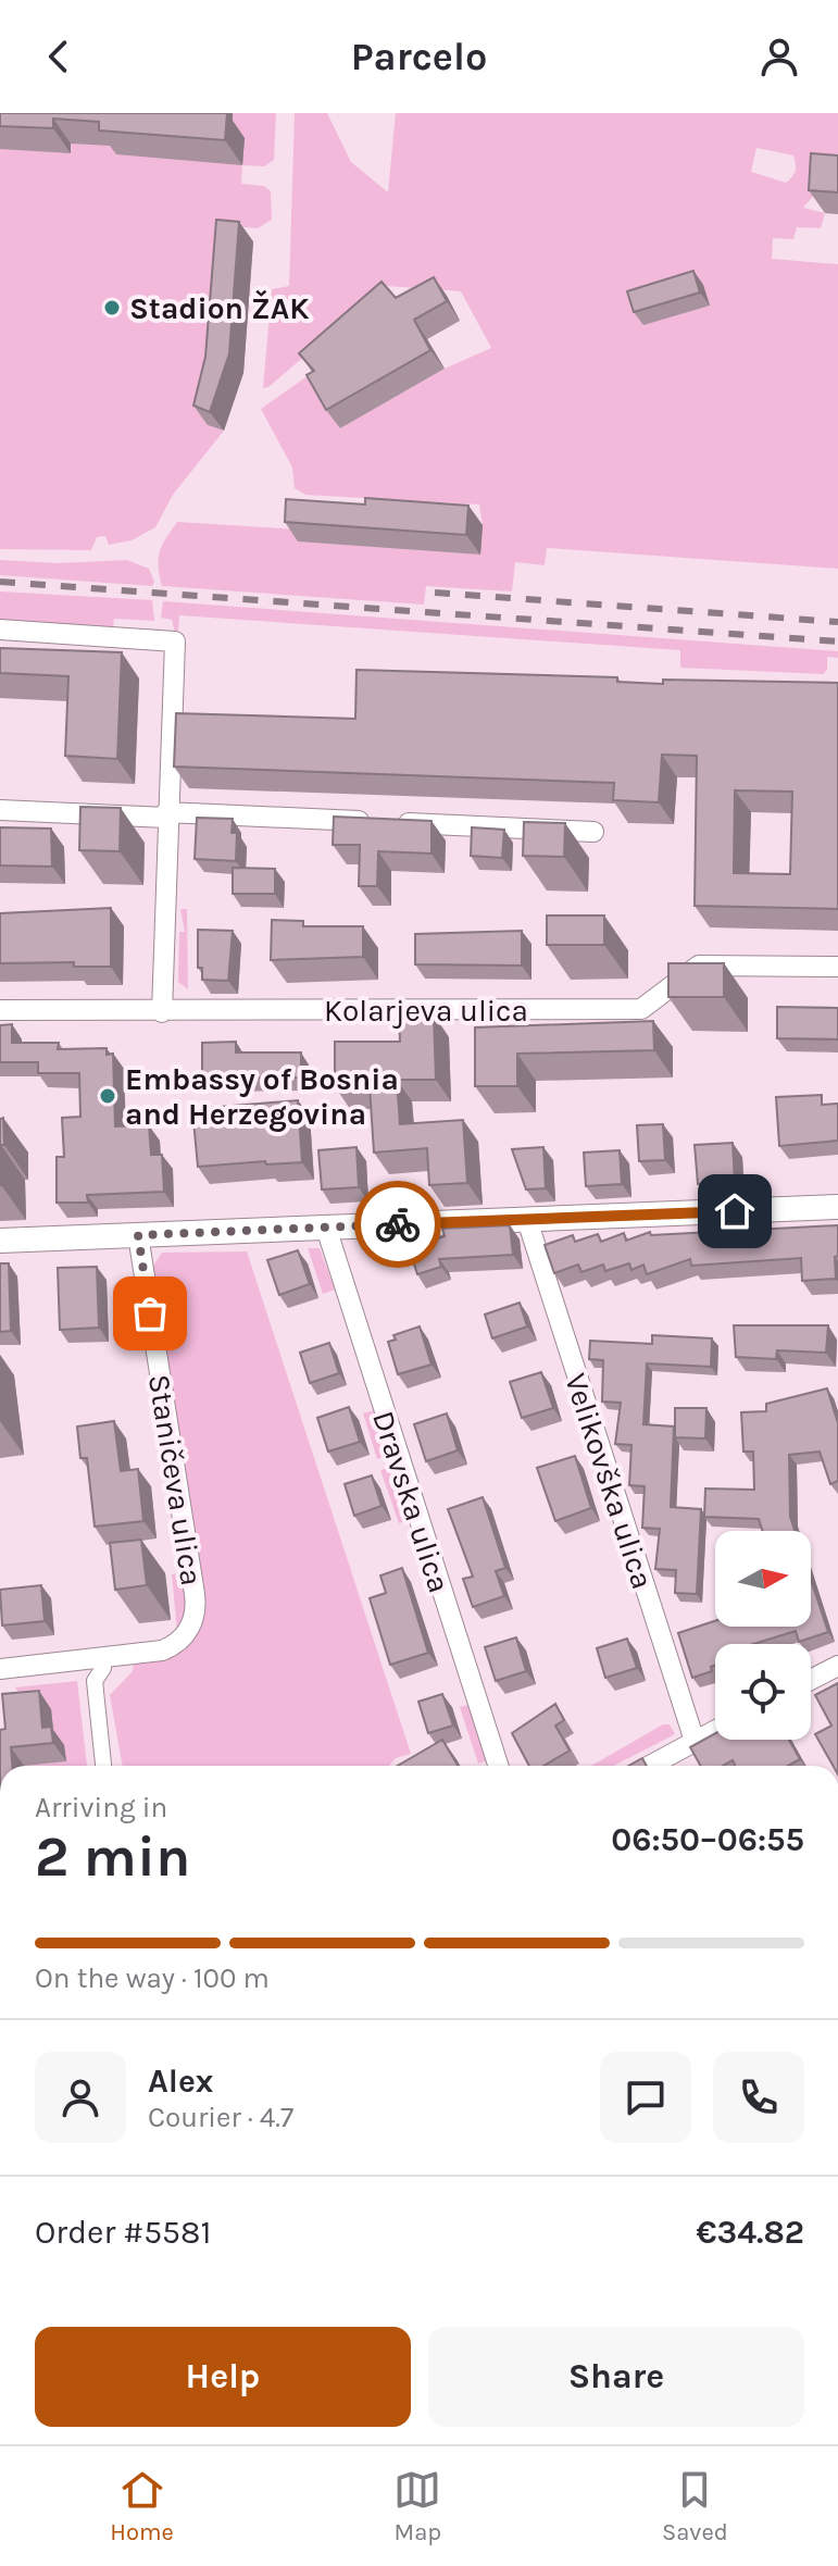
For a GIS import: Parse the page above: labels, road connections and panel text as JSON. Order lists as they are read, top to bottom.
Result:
{
  "streets": {
    "street": [
      "Kolarjeva ulica",
      "Staničeva ulica",
      "Velikovška ulica",
      "Dravska ulica"
    ]
  },
  "places": ["Stadion ŽAK", "Embassy of Bosnia and Herzegovina"],
  "north": "right",
  "page": {
    "header": "Parcelo",
    "heading": ["2 min", "Arriving in", "06:50–06:55"],
    "panel": [
      "Alex",
      "Courier · 4.7",
      "Order #5581",
      "€34.82"
    ],
    "bar": "On the way · 100 m",
    "buttons": ["Help", "Share"],
    "tabs": ["Home", "Map", "Saved"]
  }
}
